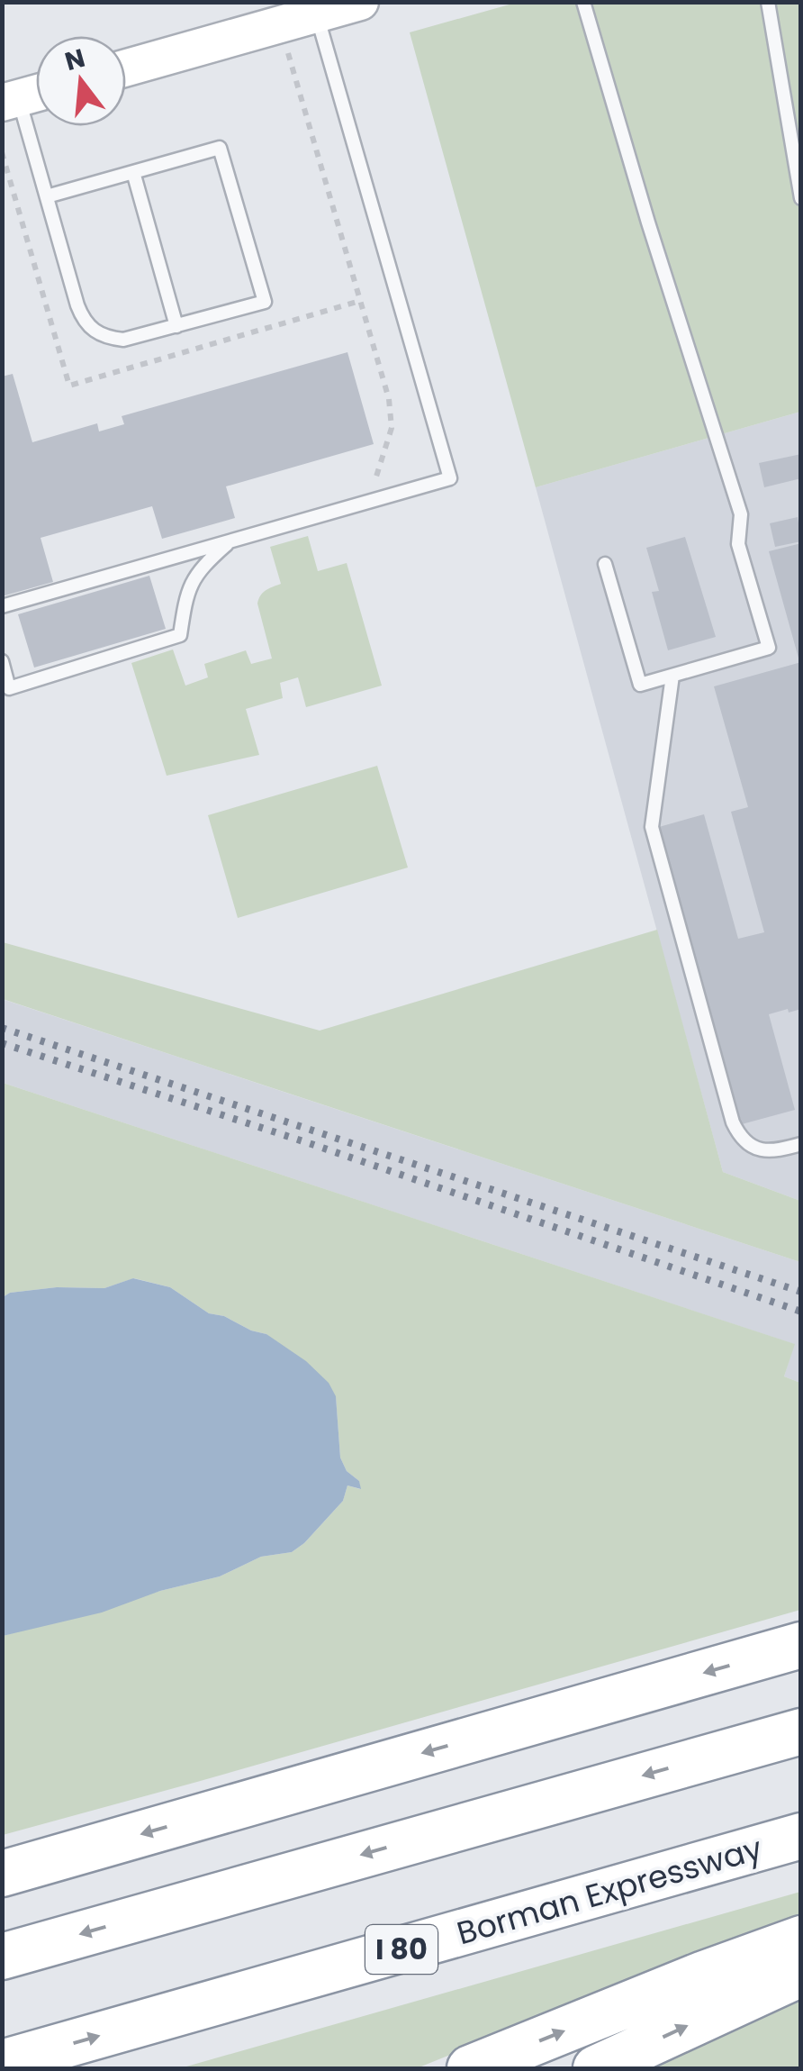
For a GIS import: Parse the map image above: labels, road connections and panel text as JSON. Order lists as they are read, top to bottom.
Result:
{
  "streets": {
    "highway": ["Borman Expressway", "I 80"]
  },
  "north": "top"
}
